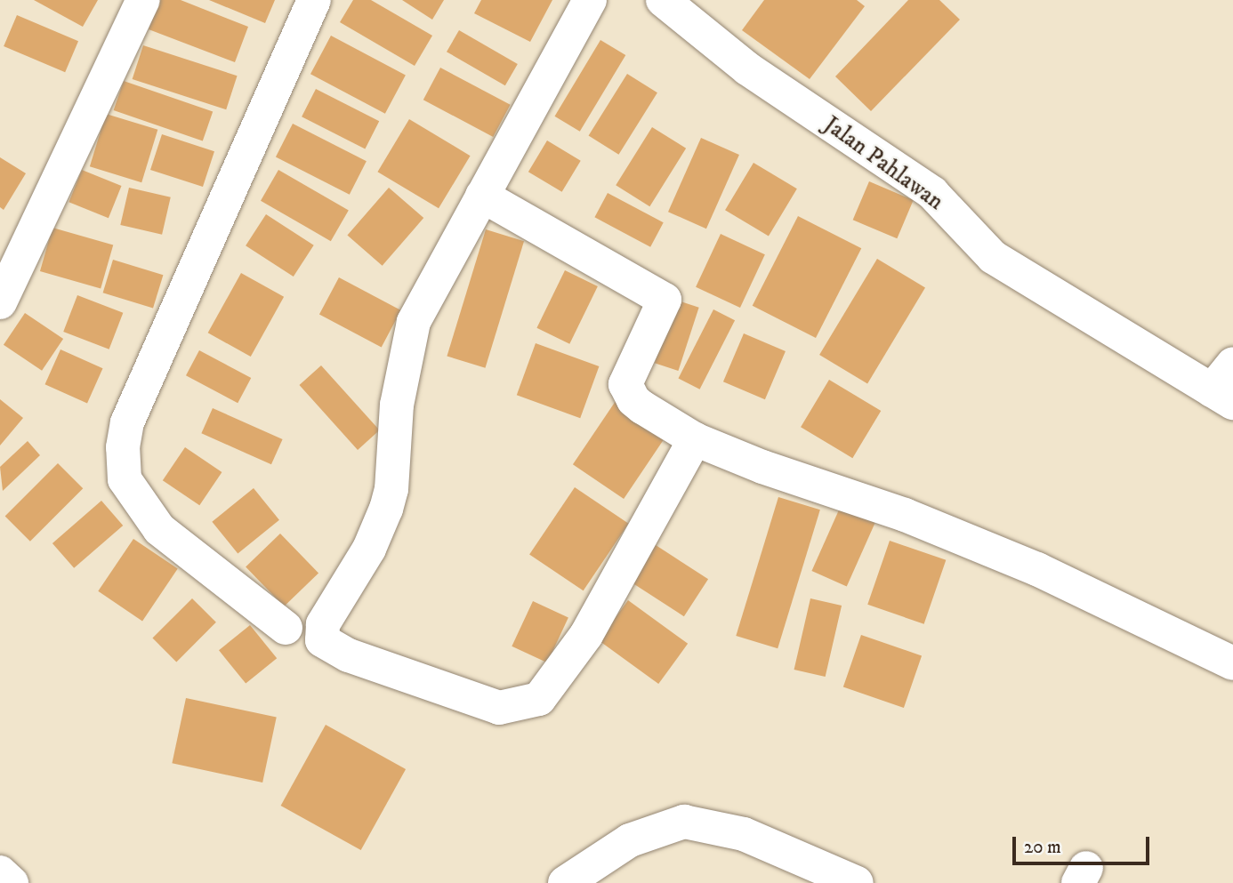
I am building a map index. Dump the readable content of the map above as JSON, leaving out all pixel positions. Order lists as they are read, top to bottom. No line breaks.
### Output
{"streets":{"street":["Jalan Pahlawan"]},"scale_bar":"20 m"}
